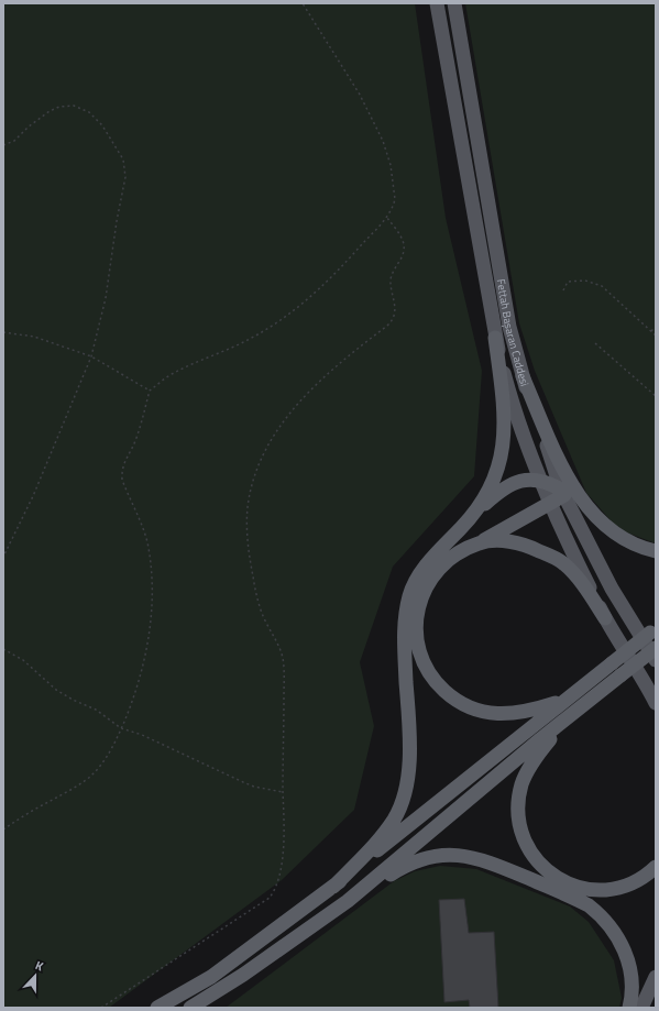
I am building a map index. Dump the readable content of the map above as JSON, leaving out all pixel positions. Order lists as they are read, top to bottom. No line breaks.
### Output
{"streets":{"main road":["Fettah Başaran Caddesi"]},"north":"top"}
